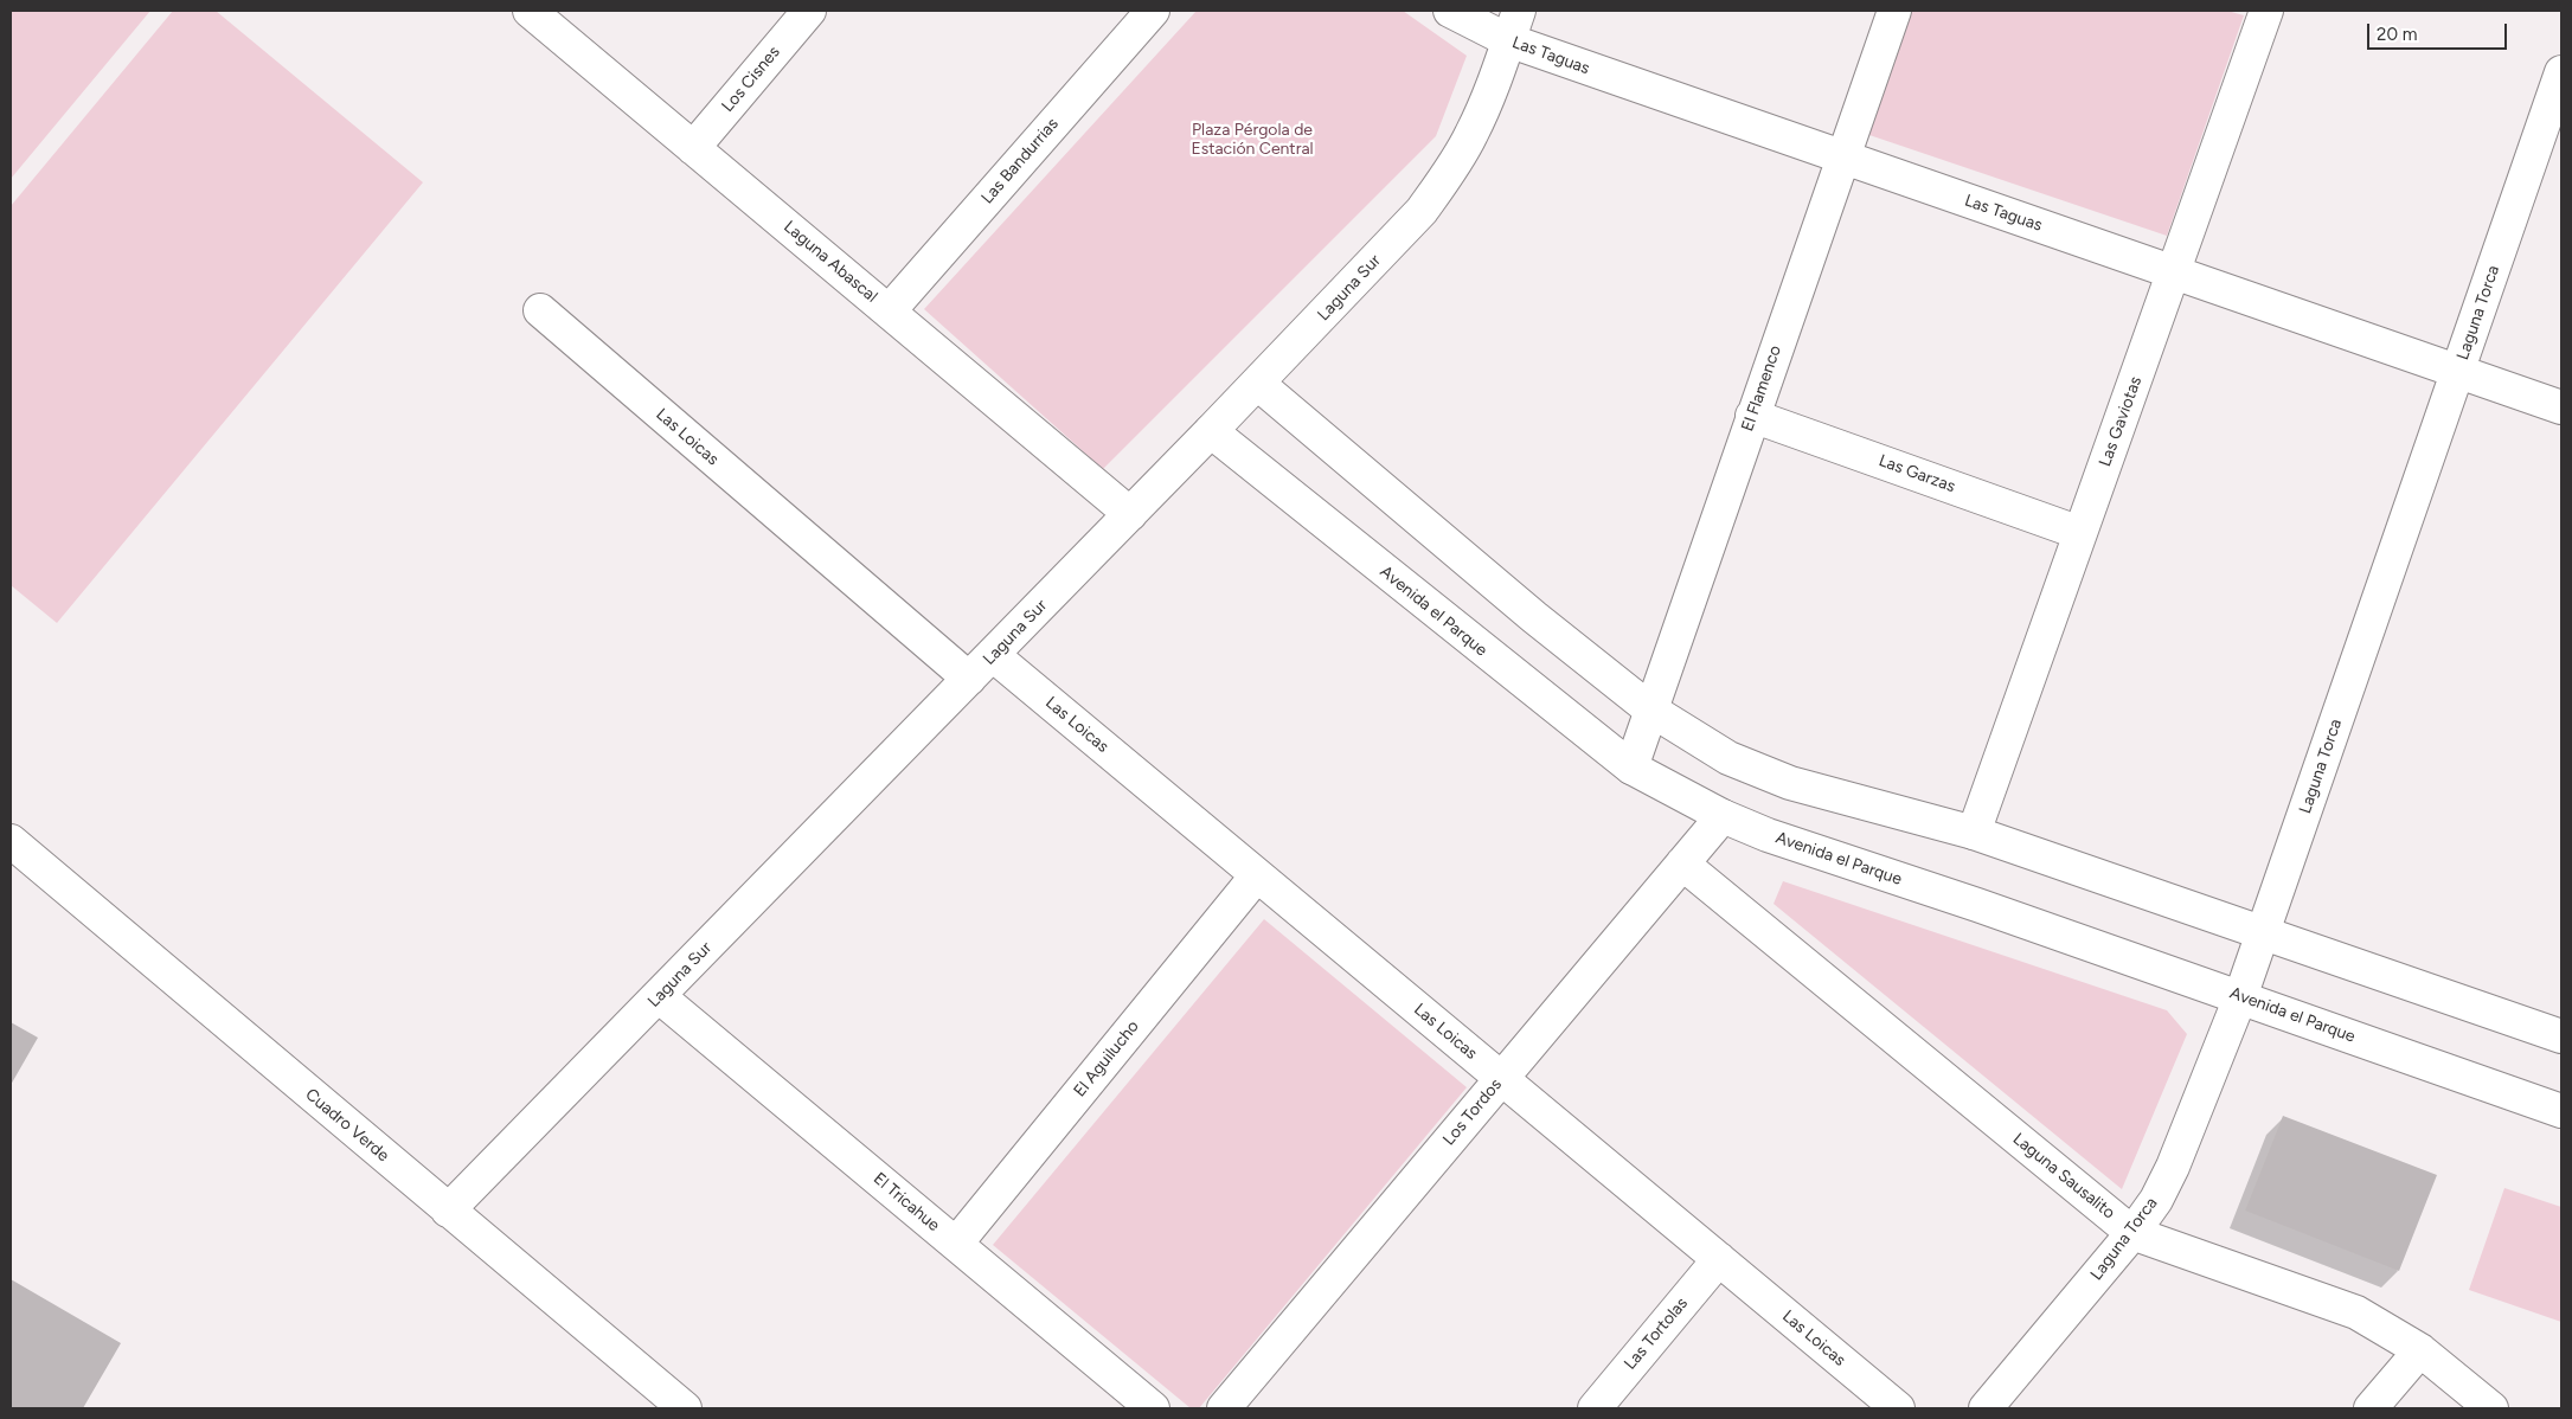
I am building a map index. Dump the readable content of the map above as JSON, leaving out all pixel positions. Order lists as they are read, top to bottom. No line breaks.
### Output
{"streets":{"street":["Las Taguas","Los Cisnes","Las Bandurrias","Laguna Abascal","Laguna Sur","Laguna Torca","El Flamenco","Las Gaviotas","Las Loicas","Las Garzas","Avenida el Parque","El Aguilucho","Los Tordos","Cuadro Verde","Laguna Sausalito","El Tricahue","Las Tortolas"]},"crossings":[["Las Taguas","Laguna Sur"],["Las Taguas","Laguna Torca"],["Las Taguas","El Flamenco"],["Las Taguas","Las Gaviotas"],["Los Cisnes","Laguna Abascal"],["Las Bandurrias","Laguna Abascal"],["Laguna Abascal","Laguna Sur"],["Laguna Sur","Las Loicas"],["Laguna Sur","Avenida el Parque"],["Laguna Sur","Cuadro Verde"],["Laguna Sur","El Tricahue"],["Laguna Torca","Avenida el Parque"],["Laguna Torca","Laguna Sausalito"],["El Flamenco","Las Garzas"],["El Flamenco","Avenida el Parque"],["Las Gaviotas","Las Garzas"],["Las Loicas","El Aguilucho"],["Las Loicas","Los Tordos"],["Las Loicas","Las Tortolas"],["Avenida el Parque","Los Tordos"],["El Aguilucho","El Tricahue"],["Los Tordos","Laguna Sausalito"]],"parks":["Plaza Pérgola de Estación Central"],"scale_bar":"20 m"}
